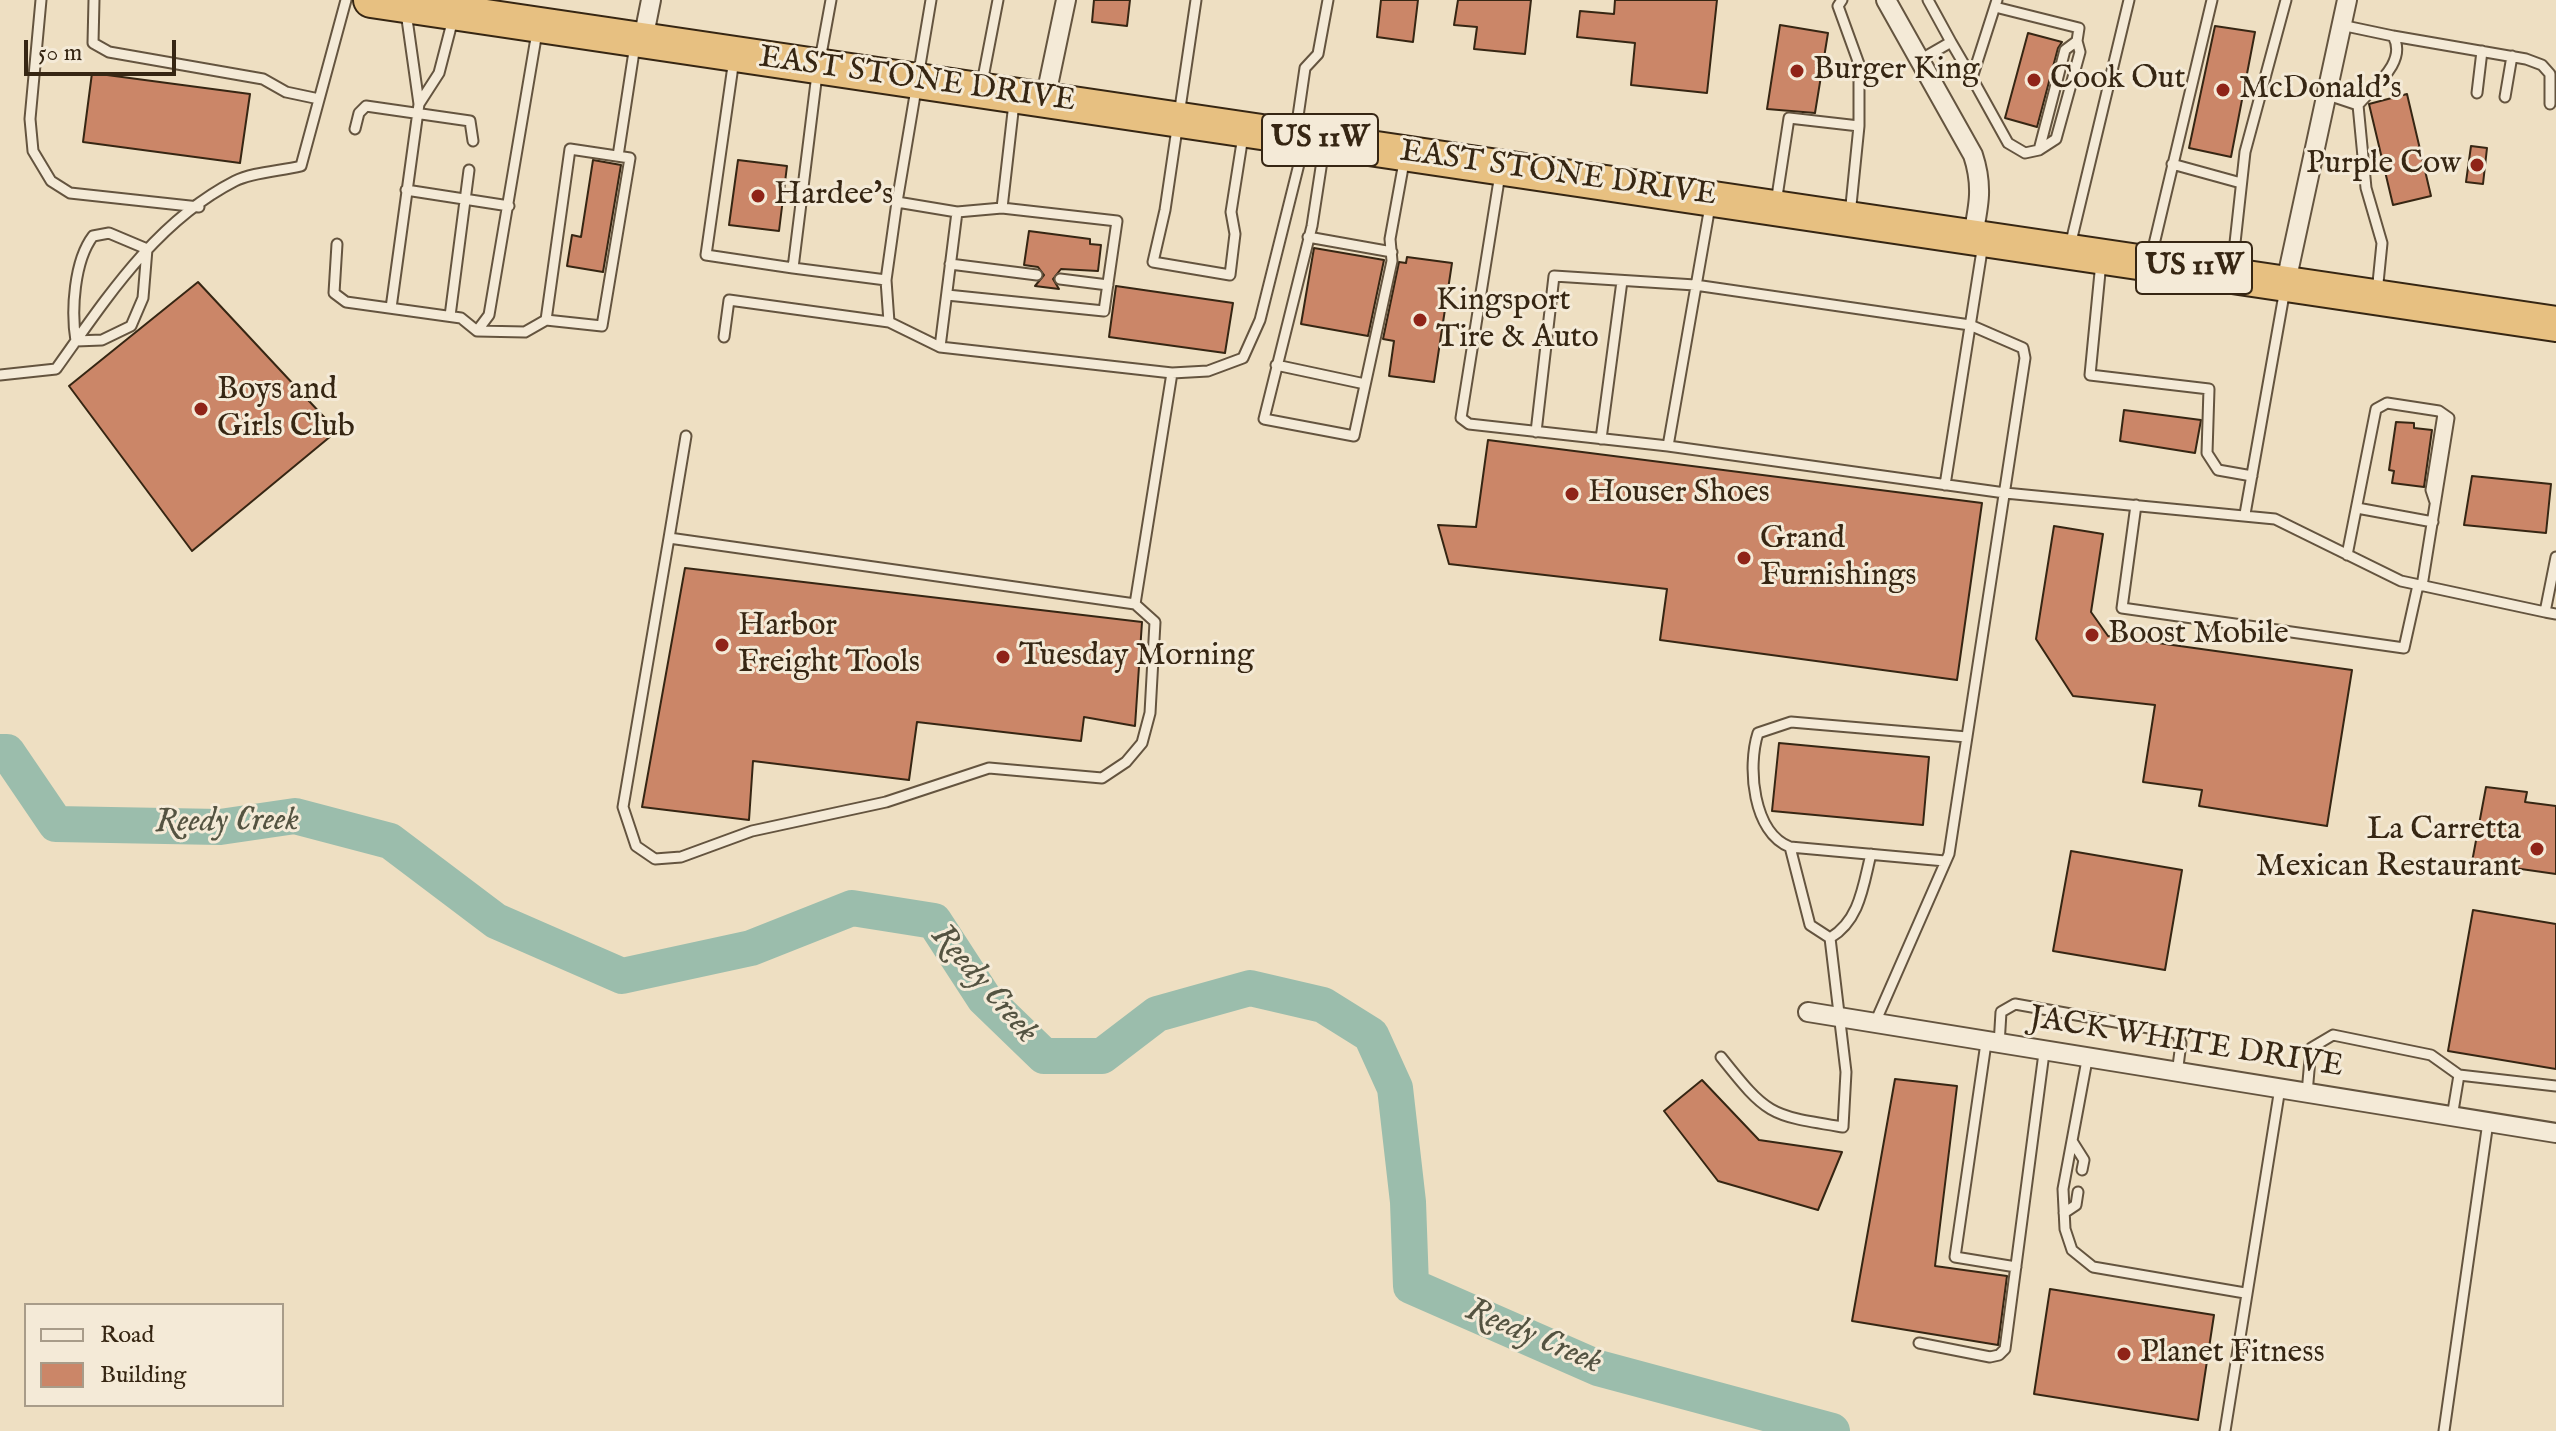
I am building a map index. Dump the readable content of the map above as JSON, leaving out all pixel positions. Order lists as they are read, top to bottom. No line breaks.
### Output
{"streets":{"highway":["EAST STONE DRIVE","US 11W"],"street":["JACK WHITE DRIVE"]},"water":["Reedy Creek"],"places":["Burger King","Cook Out","McDonald's","Purple Cow","Hardee's","Kingsport Tire & Auto","Boys and Girls Club","Houser Shoes","Grand Furnishings","Boost Mobile","Harbor Freight Tools","Tuesday Morning","La Carretta Mexican Restaurant","Planet Fitness"],"legend":["Road","Building"],"scale_bar":"50 m"}
